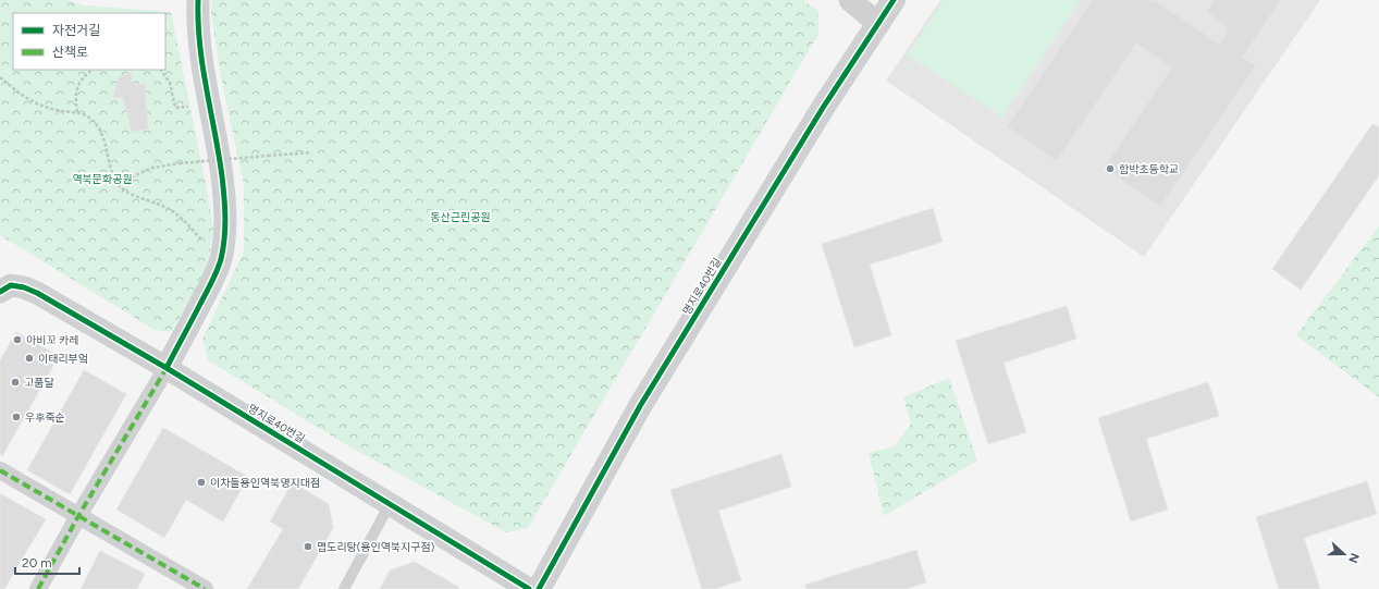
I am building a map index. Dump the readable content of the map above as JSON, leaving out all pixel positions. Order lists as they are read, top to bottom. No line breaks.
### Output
{"streets":{"street":["명지로40번길"]},"parks":["역북문화공원","동산근린공원"],"places":["함박초등학교","아비꼬 카레","이태리부엌","고품달","우후죽순","이차돌용인역북명지대점","맵도리탕(용인역북지구점)"],"legend":["자전거길","산책로"],"scale_bar":"20 m","north":"right"}
